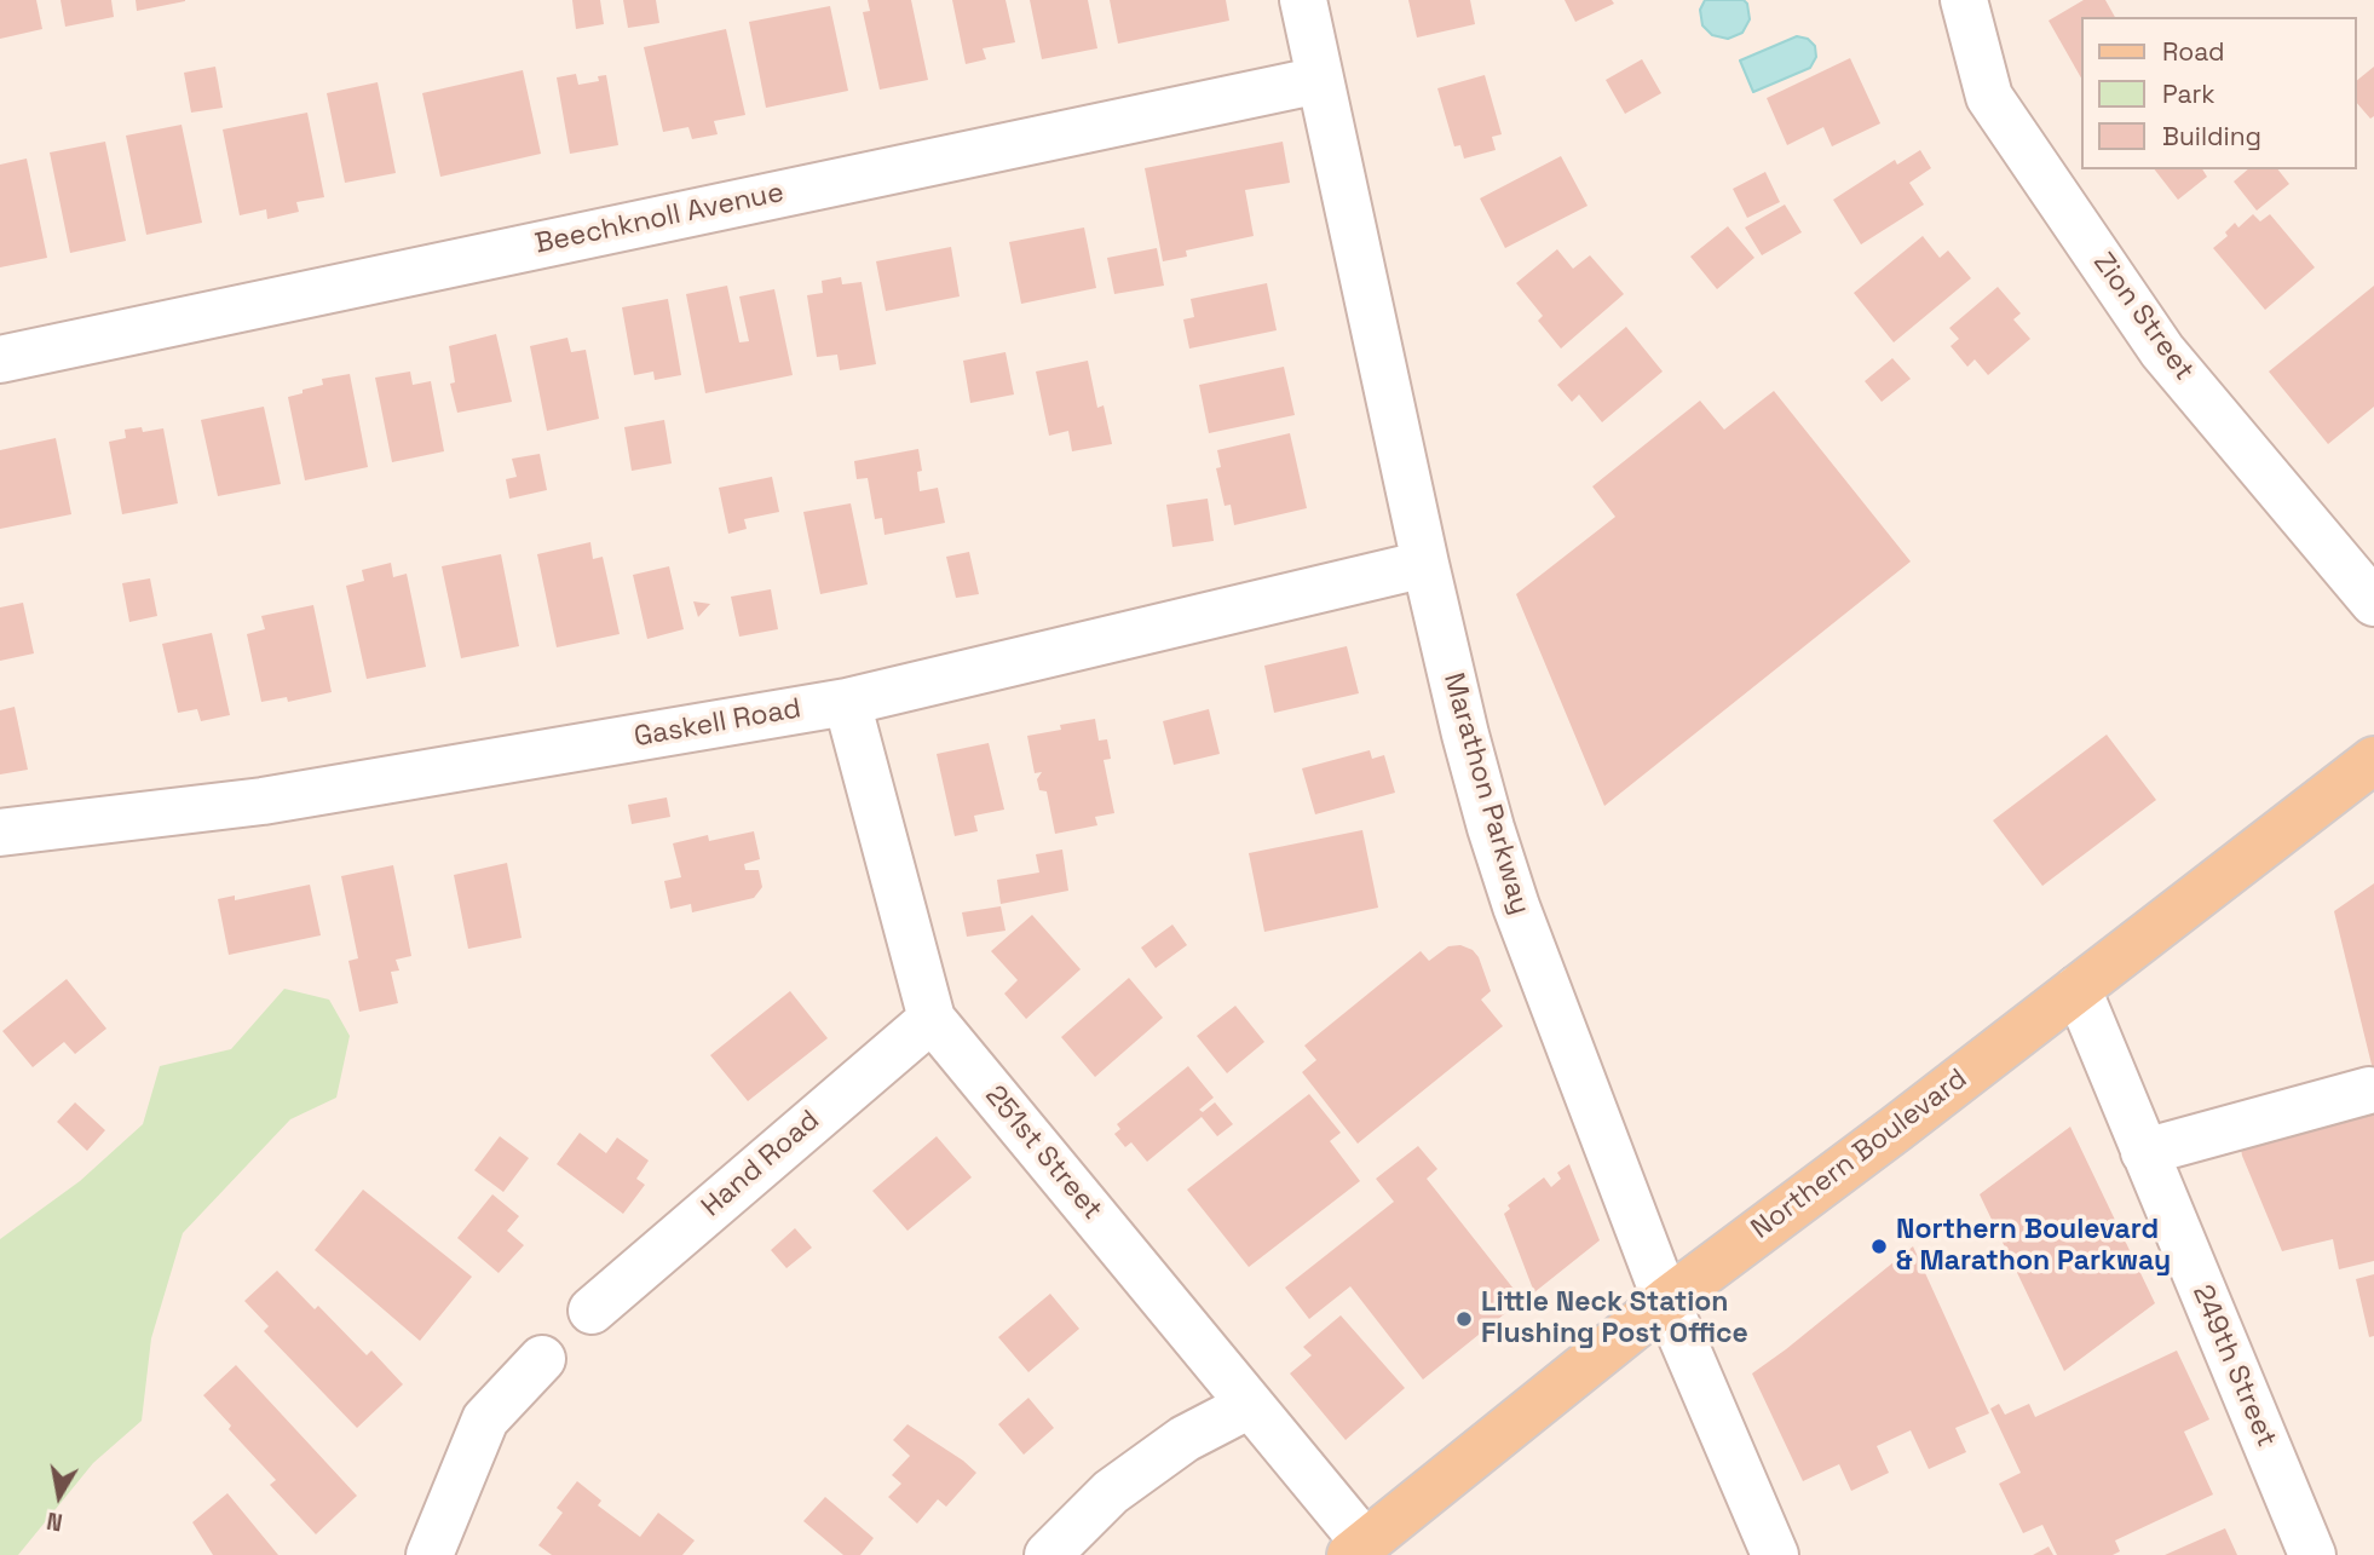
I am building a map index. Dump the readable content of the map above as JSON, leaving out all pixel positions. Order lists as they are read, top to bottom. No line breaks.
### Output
{"streets":{"main road":["Northern Boulevard"],"street":["Beechknoll Avenue","Zion Street","Gaskell Road","Marathon Parkway","251st Street","Hand Road","249th Street"]},"crossings":[["Beechknoll Avenue","Marathon Parkway"],["Gaskell Road","Marathon Parkway"],["Gaskell Road","251st Street"],["Marathon Parkway","Northern Boulevard"],["251st Street","Northern Boulevard"],["251st Street","Hand Road"],["Northern Boulevard","249th Street"]],"places":["Northern Boulevard & Marathon Parkway","Little Neck Station Flushing Post Office"],"legend":["Road","Park","Building"],"north":"bottom"}
